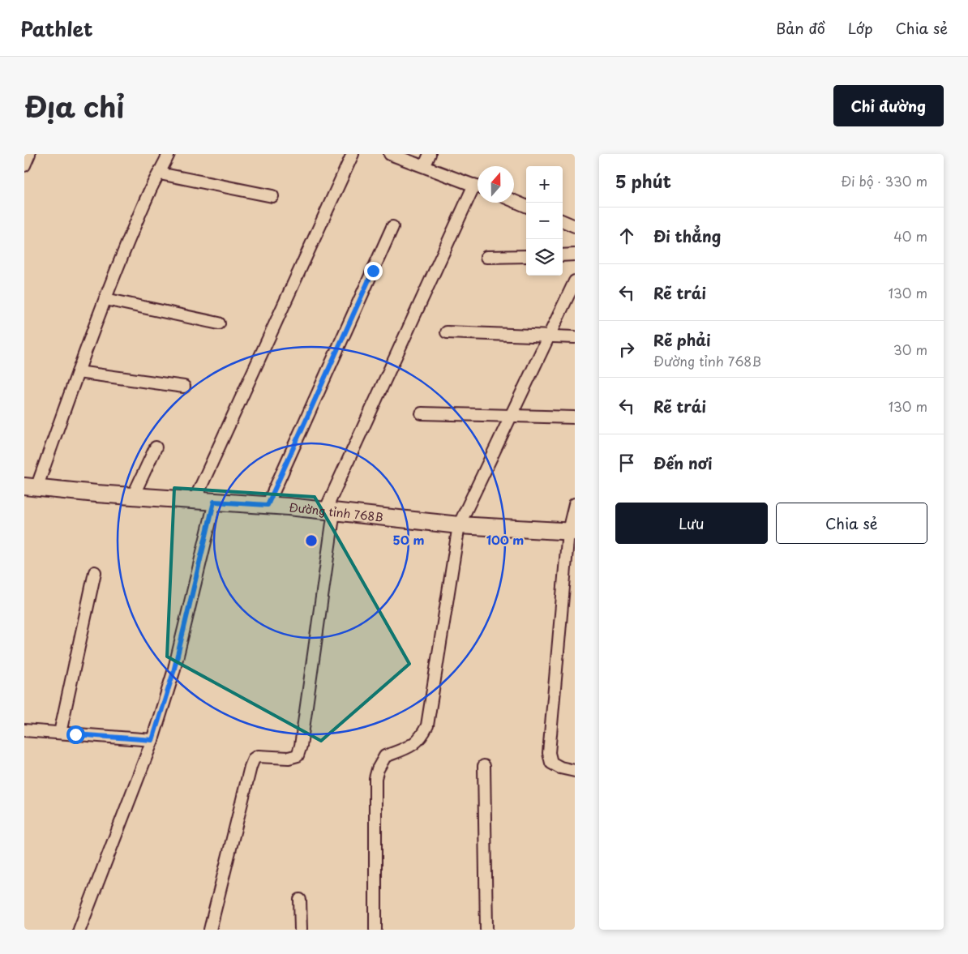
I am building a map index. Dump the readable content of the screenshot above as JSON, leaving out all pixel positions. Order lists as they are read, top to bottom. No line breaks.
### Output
{"streets":{"street":["Đường tỉnh 768B"]},"north":"top","page":{"header":"Pathlet","nav":["Bản đồ","Lớp","Chia sẻ"],"title":"Địa chỉ","buttons":["Chỉ đường",["Lưu","Chia sẻ"]],"heading":["5 phút","Đi bộ · 330 m"],"map_buttons":["+","−"],"list":[["Đi thẳng","40 m"],["Rẽ trái","130 m"],["Rẽ phải","Đường tỉnh 768B","30 m"],["Rẽ trái","130 m"],"Đến nơi"]},"rings":["50 m","100 m"]}
